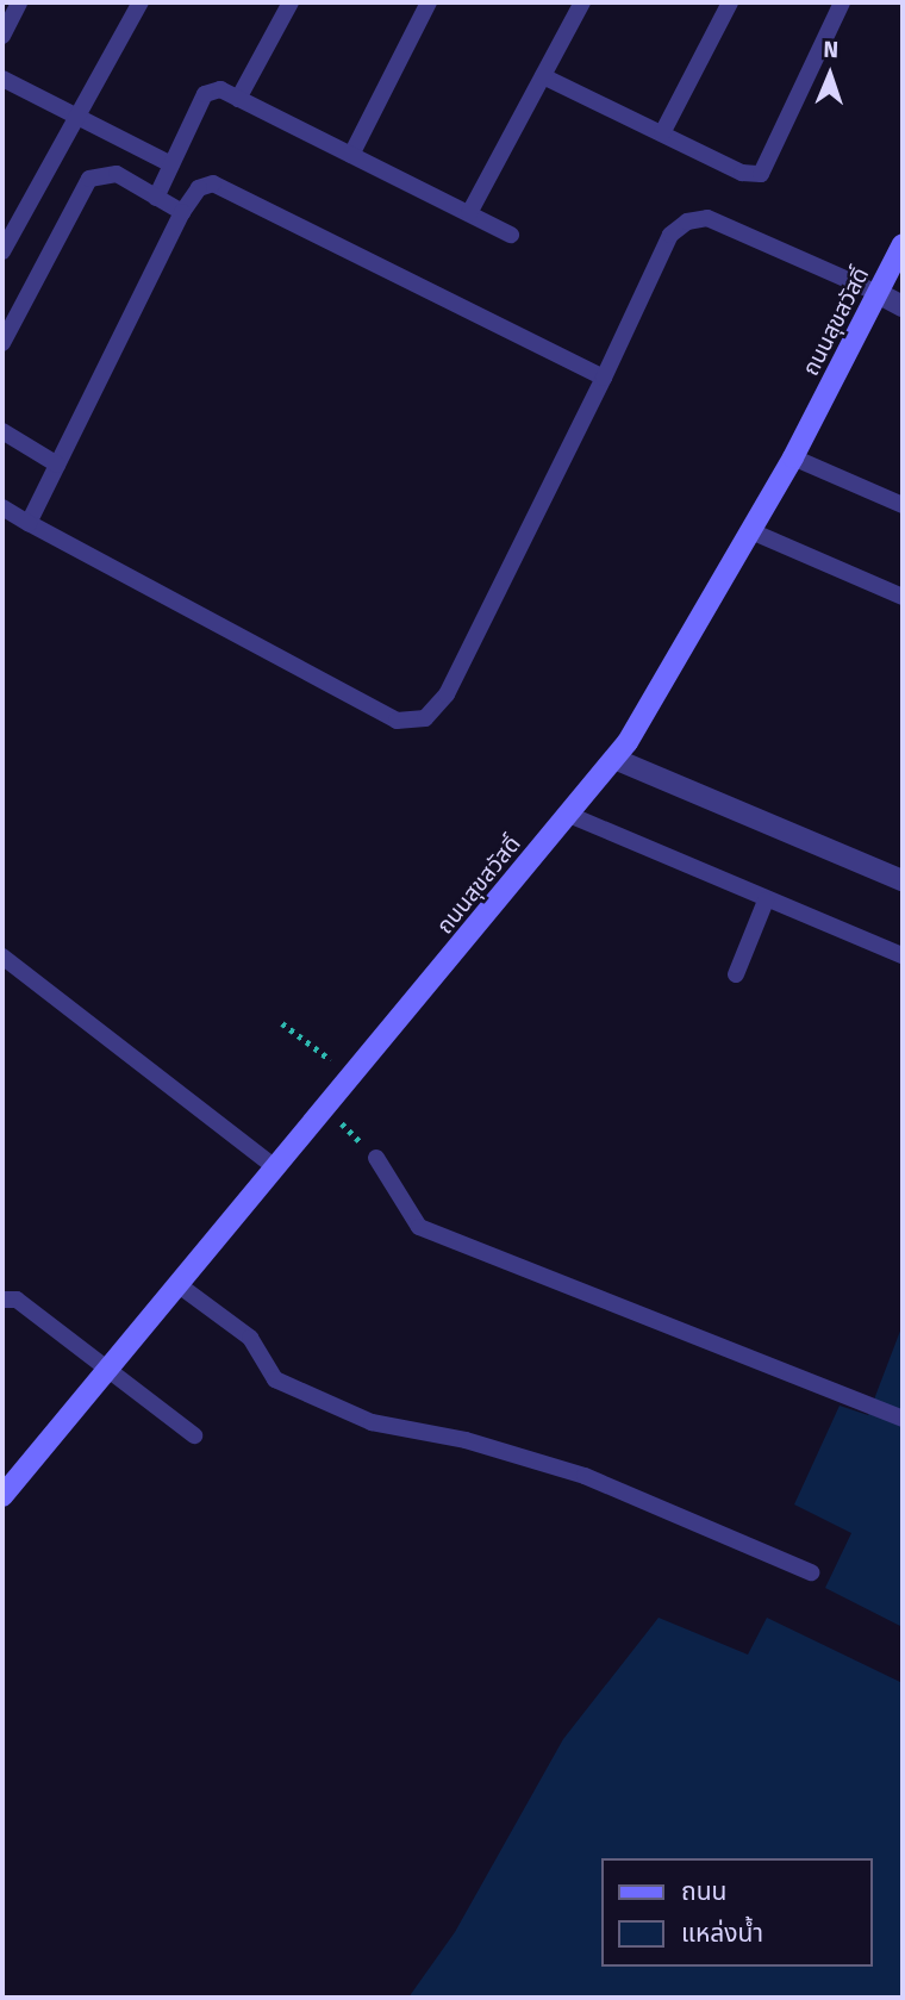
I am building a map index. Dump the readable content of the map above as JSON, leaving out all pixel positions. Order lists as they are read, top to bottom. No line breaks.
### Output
{"streets":{"main road":["ถนนสุขสวัสดิ์"]},"legend":["ถนน","แหล่งน้ำ"],"north":"top"}
